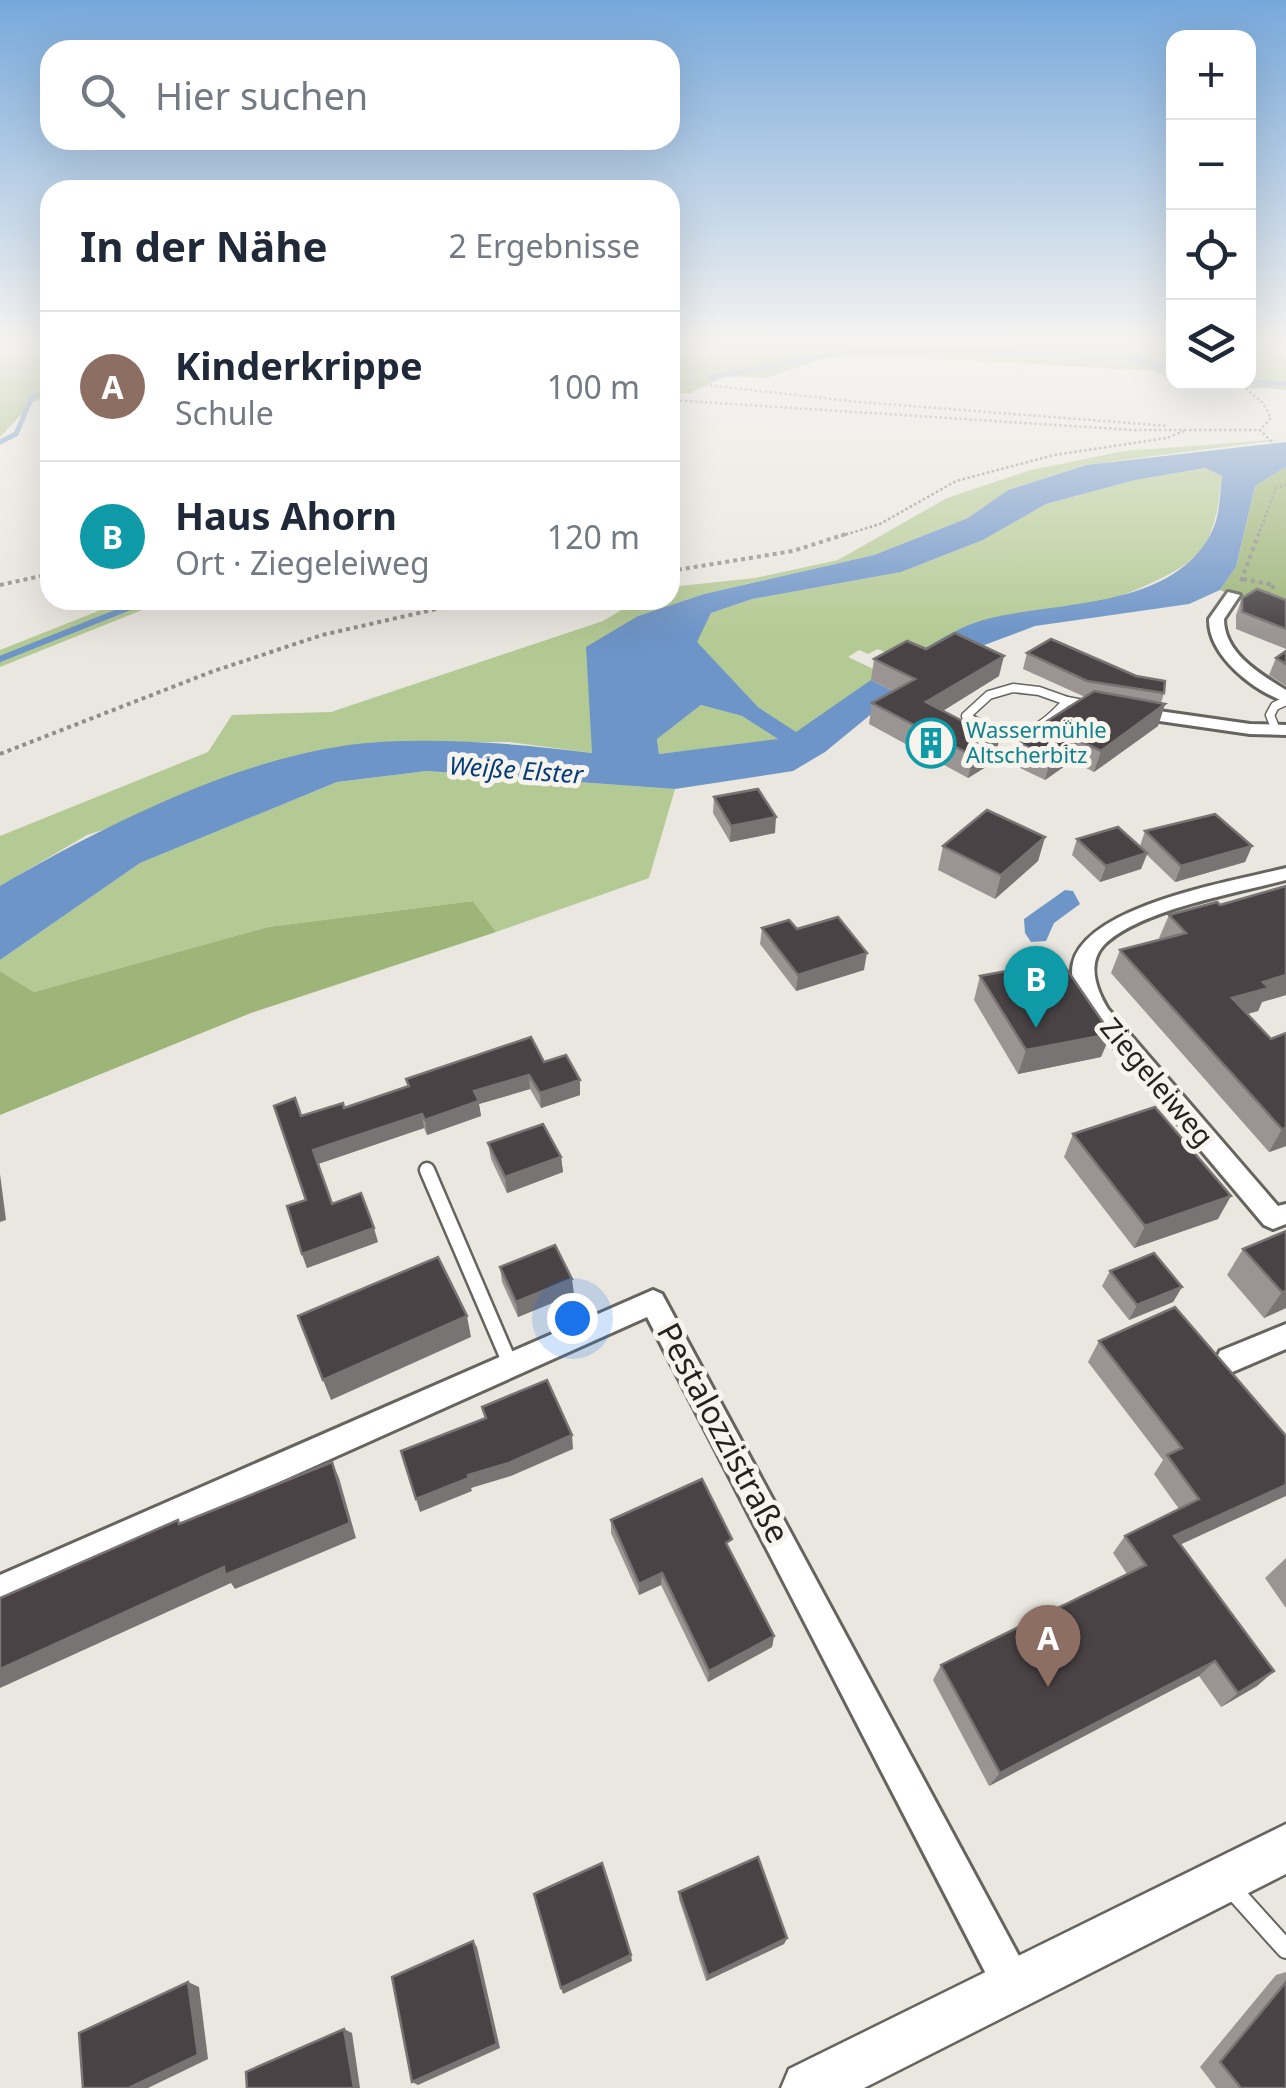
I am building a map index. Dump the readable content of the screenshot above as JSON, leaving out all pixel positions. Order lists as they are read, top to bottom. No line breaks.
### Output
{"streets":{"street":["Ziegeleiweg","Pestalozzistraße"]},"water":["Weiße Elster"],"places":{"building":["Wassermühle Altscherbitz"]},"page":{"map_buttons":["+","−"],"search":"Hier suchen","heading":["In der Nähe","2 Ergebnisse"],"list":[{"mark":"A","name":"Kinderkrippe","note":"Schule","value":"100 m"},{"mark":"B","name":"Haus Ahorn","note":"Ort · Ziegeleiweg","value":"120 m"}],"pins":["B","A"]}}
